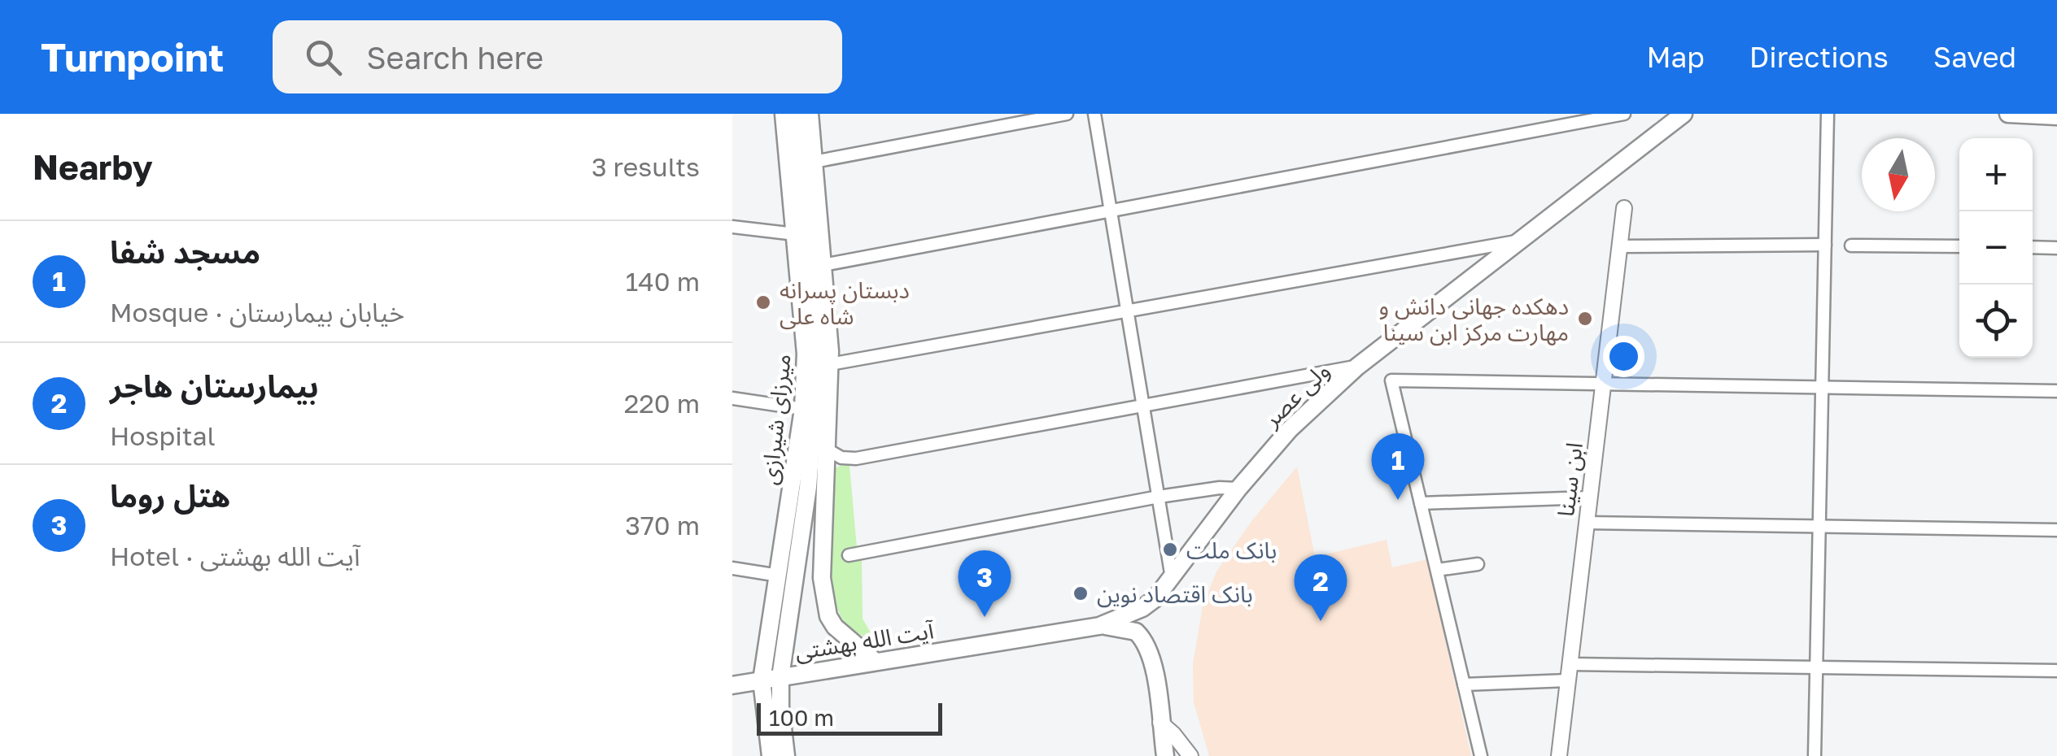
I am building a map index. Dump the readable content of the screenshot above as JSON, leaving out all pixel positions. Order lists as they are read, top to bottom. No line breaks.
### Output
{"streets":{"main road":["ولی عصر","میرزای شیرازی","آیت الله بهشتی"],"street":["ابن سینا"]},"crossings":[["ولی عصر","آیت الله بهشتی"],["میرزای شیرازی","آیت الله بهشتی"]],"places":["دبستان پسرانه شاه علی","دهکده جهانی دانش و مهارت مرکز ابن سینا","بانک ملت","بانک اقتصاد نوین"],"scale_bar":"100 m","north":"bottom","page":{"header":"Turnpoint","search":"Search here","nav":["Map","Directions","Saved"],"heading":["Nearby","3 results"],"map_buttons":["+","−"],"list":[{"mark":"1","name":"مسجد شفا","note":"Mosque · خیابان بیمارستان","value":"140 m"},{"mark":"2","name":"بیمارستان هاجر","note":"Hospital","value":"220 m"},{"mark":"3","name":"هتل روما","note":"Hotel · آیت الله بهشتی","value":"370 m"}],"pins":["1","3","2"],"scale":"100 m"}}
